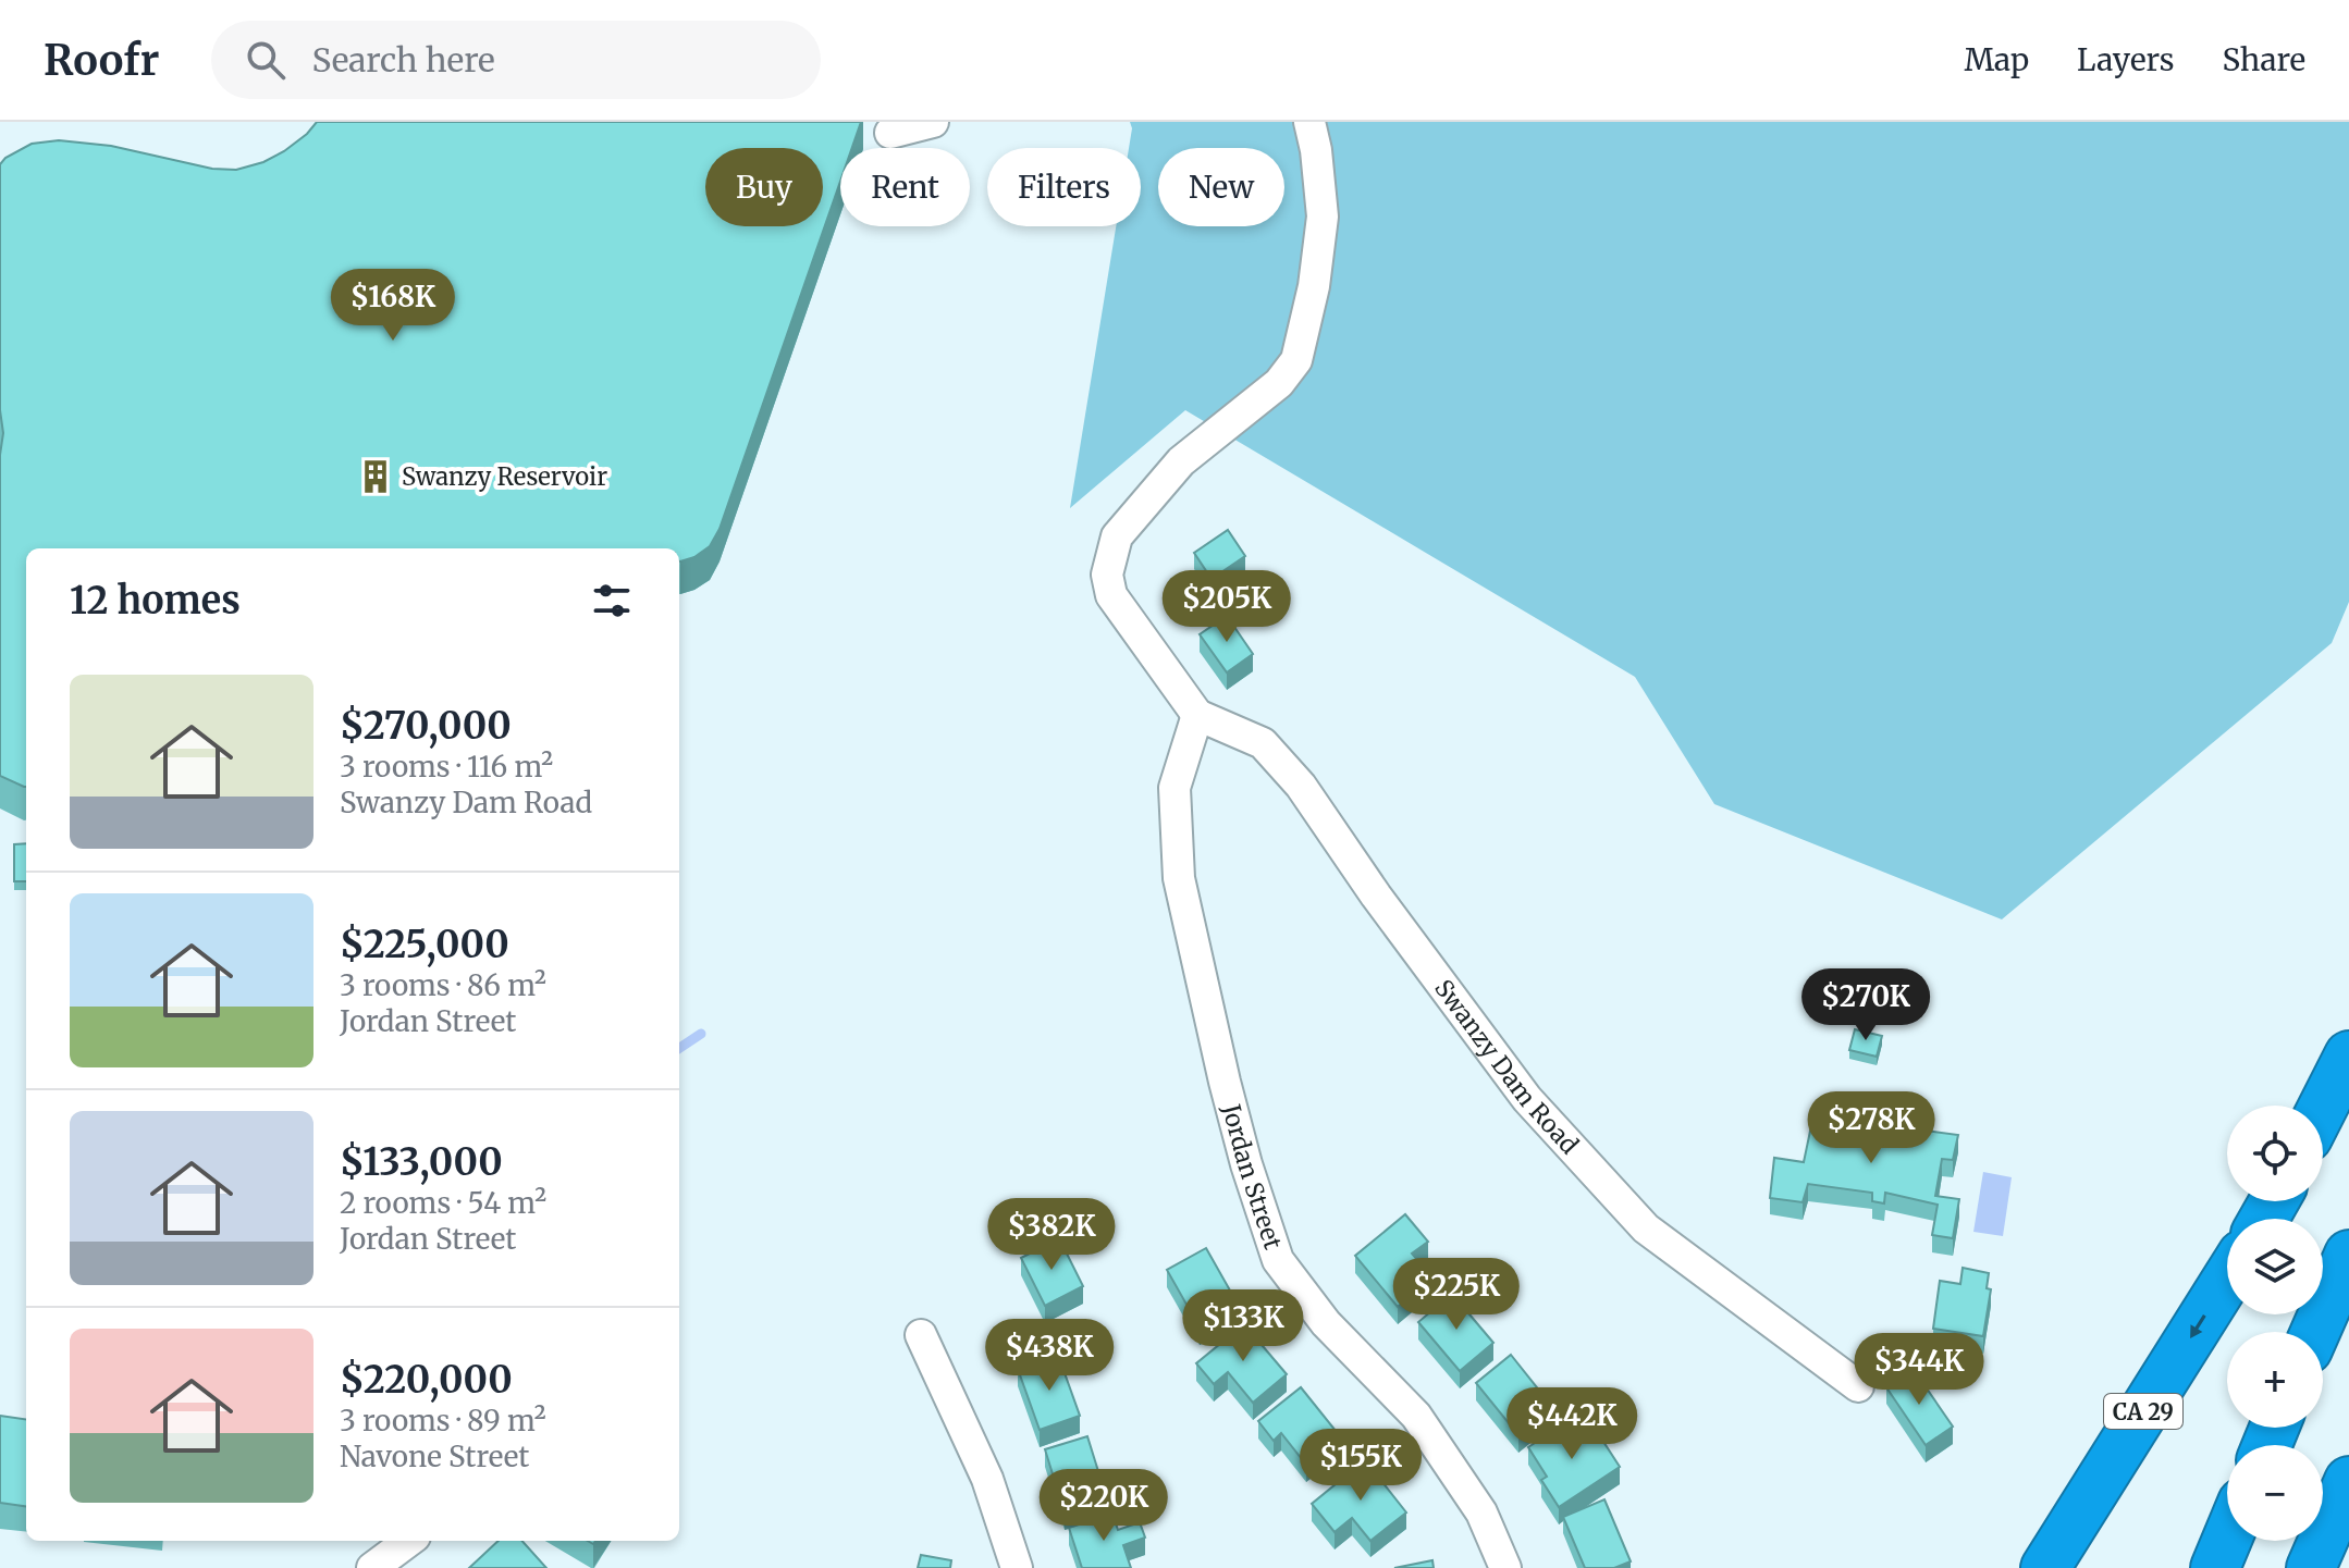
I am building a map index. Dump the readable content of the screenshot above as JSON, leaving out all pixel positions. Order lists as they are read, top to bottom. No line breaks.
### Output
{"streets":{"highway":["CA 29"],"street":["Swanzy Dam Road","Jordan Street"]},"crossings":[["Swanzy Dam Road","Jordan Street"]],"places":{"building":["Swanzy Reservoir"]},"page":{"header":"Roofr","search":"Search here","nav":["Map","Layers","Share"],"chip":["Buy","Rent","Filters","New"],"price":["$168K","$205K","$270K","$278K","$382K","$225K","$133K","$438K","$344K","$442K","$155K","$220K"],"heading":"12 homes","list":[{"name":"$270,000","note":"3 rooms · 116 m² · Swanzy Dam Road"},{"name":"$225,000","note":"3 rooms · 86 m² · Jordan Street"},{"name":"$133,000","note":"2 rooms · 54 m² · Jordan Street"},{"name":"$220,000","note":"3 rooms · 89 m² · Navone Street"}],"map_buttons":["+","−"]}}
